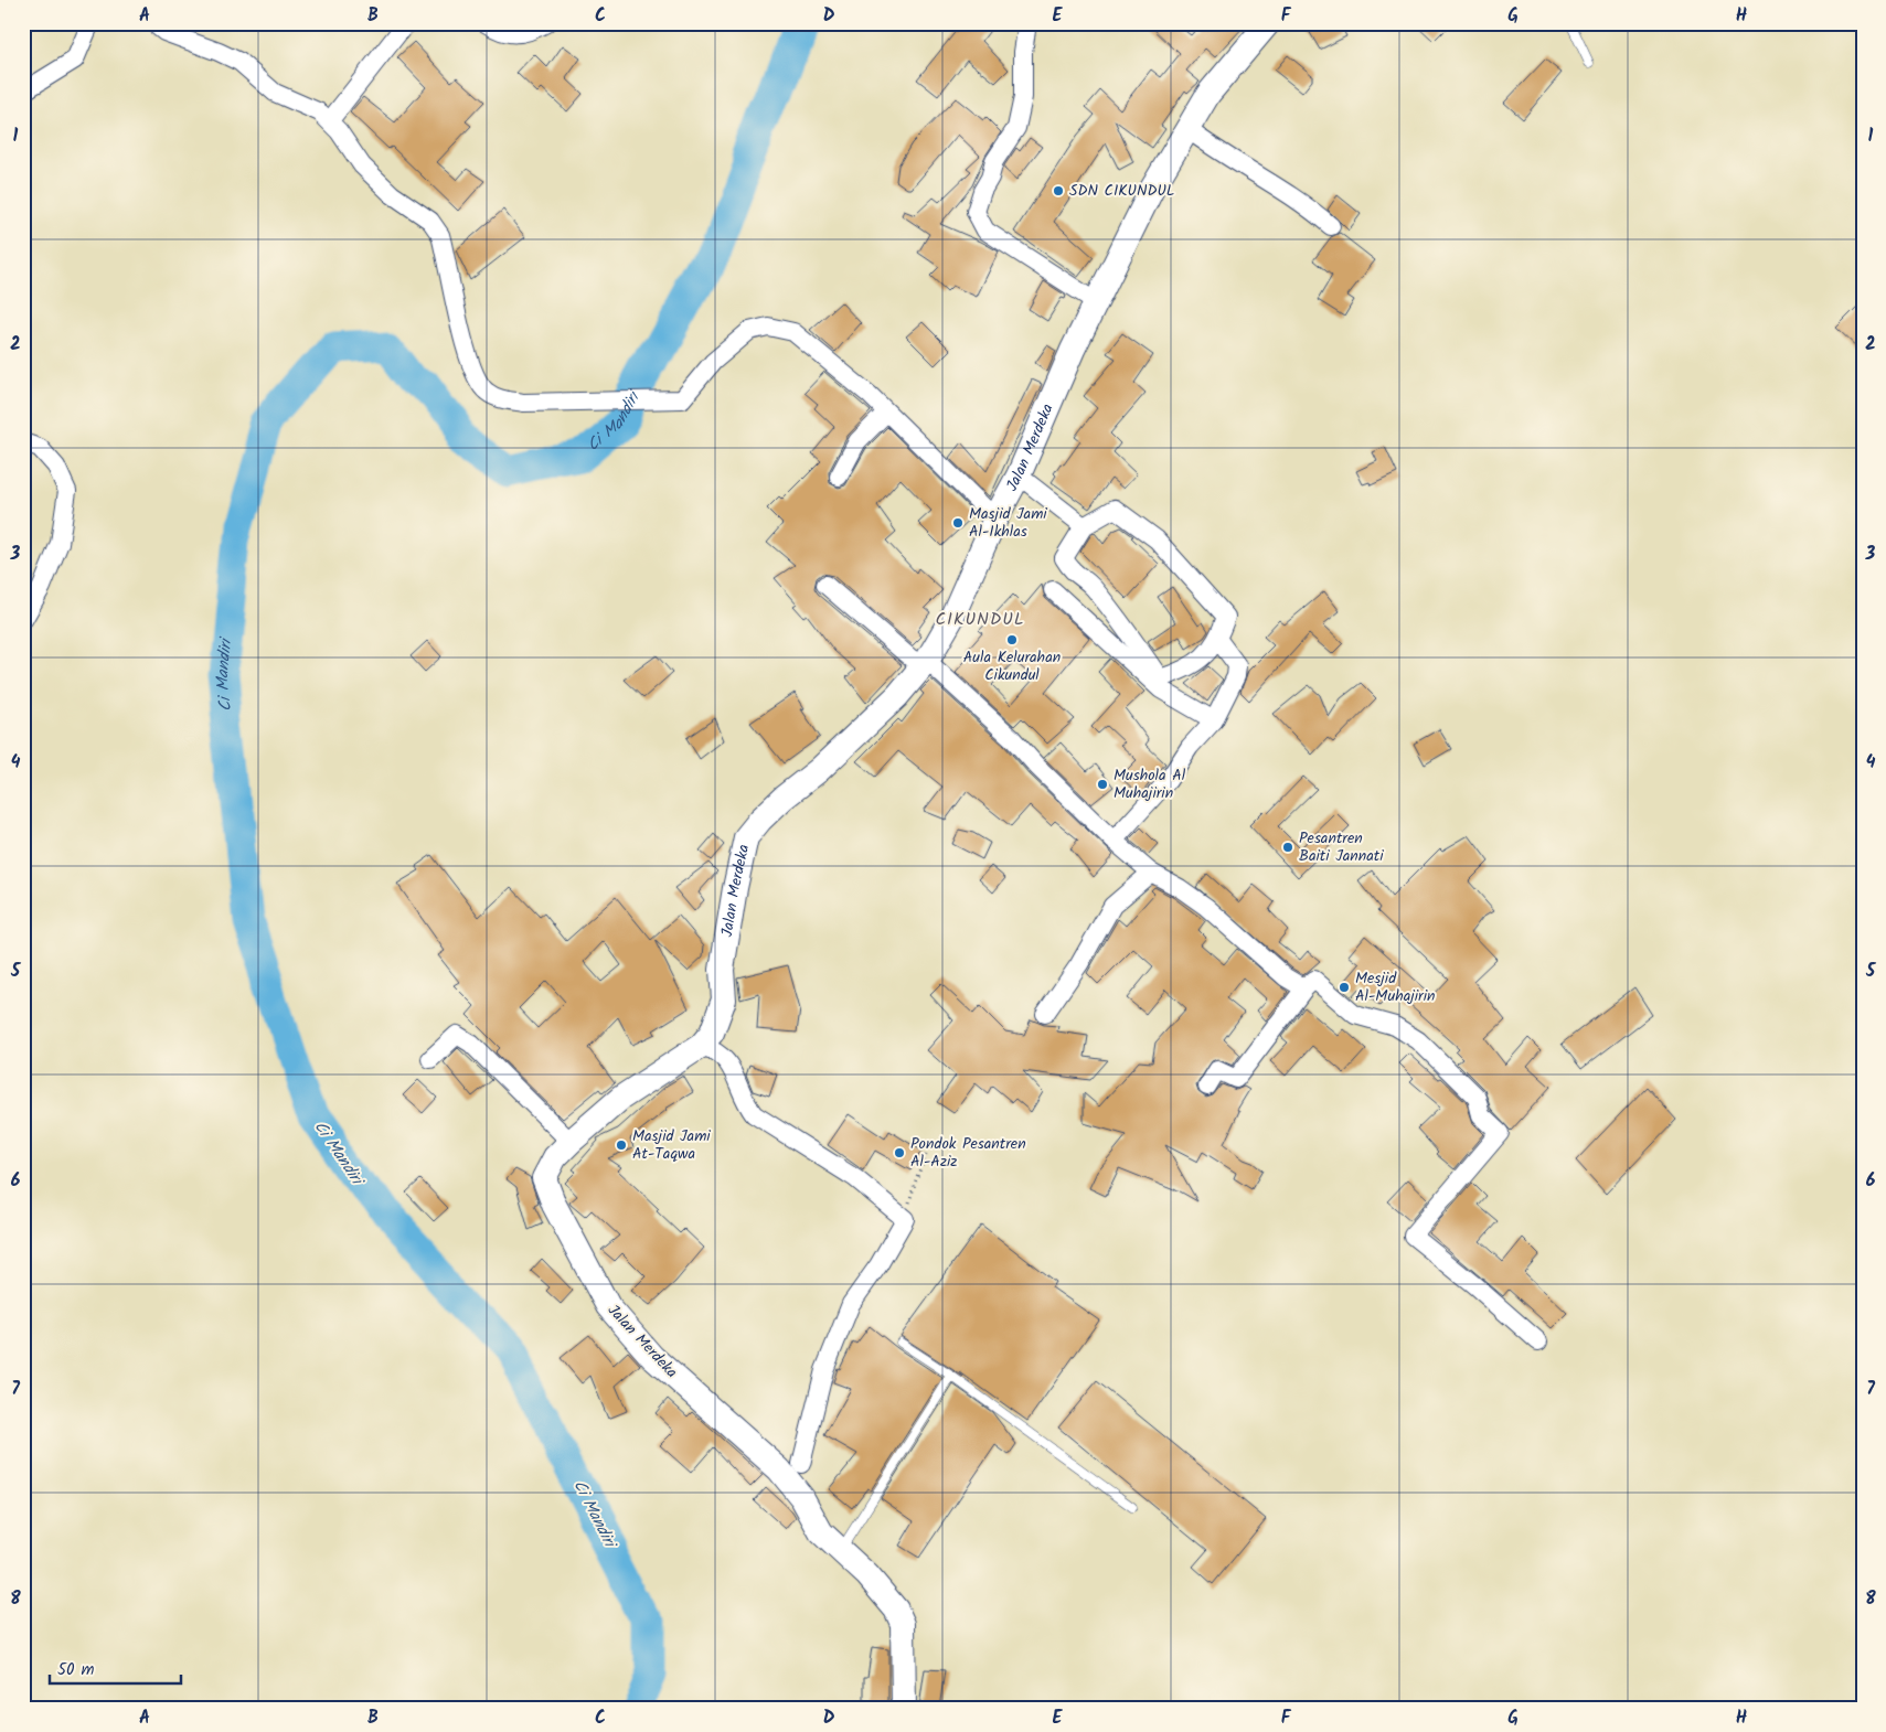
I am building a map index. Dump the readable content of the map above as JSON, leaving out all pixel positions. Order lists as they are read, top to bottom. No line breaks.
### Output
{"streets":{"street":["Jalan Merdeka"]},"districts":["CIKUNDUL"],"water":["Ci Mandiri"],"places":["SDN CIKUNDUL","Masjid Jami Al-Ikhlas","Aula Kelurahan Cikundul","Mushola Al Muhajirin","Pesantren Baiti Jannati","Mesjid Al-Muhajirin","Masjid Jami At-Taqwa","Pondok Pesantren Al-Aziz"],"scale_bar":"50 m","grid":{"columns":["A","B","C","D","E","F","G","H"],"rows":["1","2","3","4","5","6","7","8"]}}
